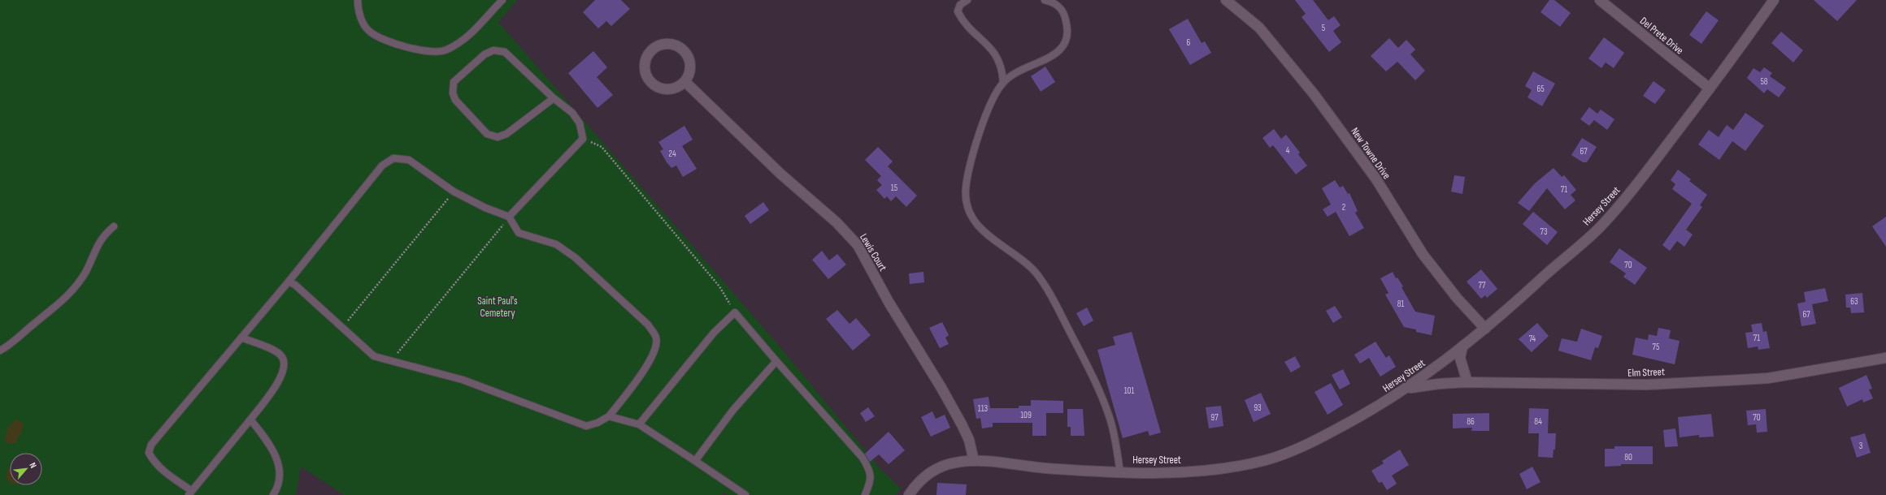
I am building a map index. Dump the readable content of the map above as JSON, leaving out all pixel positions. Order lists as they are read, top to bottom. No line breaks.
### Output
{"streets":{"street":["Del Prete Drive","New Towne Drive","Hersey Street","Lewis Court","Elm Street"]},"crossings":[["Del Prete Drive","Hersey Street"],["New Towne Drive","Hersey Street"],["Hersey Street","Lewis Court"],["Hersey Street","Elm Street"]],"parks":["Saint Paul's Cemetery"],"house_numbers":["5","6","58","65","4","67","24","15","71","2","73","70","77","63","81","67","71","74","75","101","93","113","109","97","70","86","84","3","80"],"north":"top right"}
